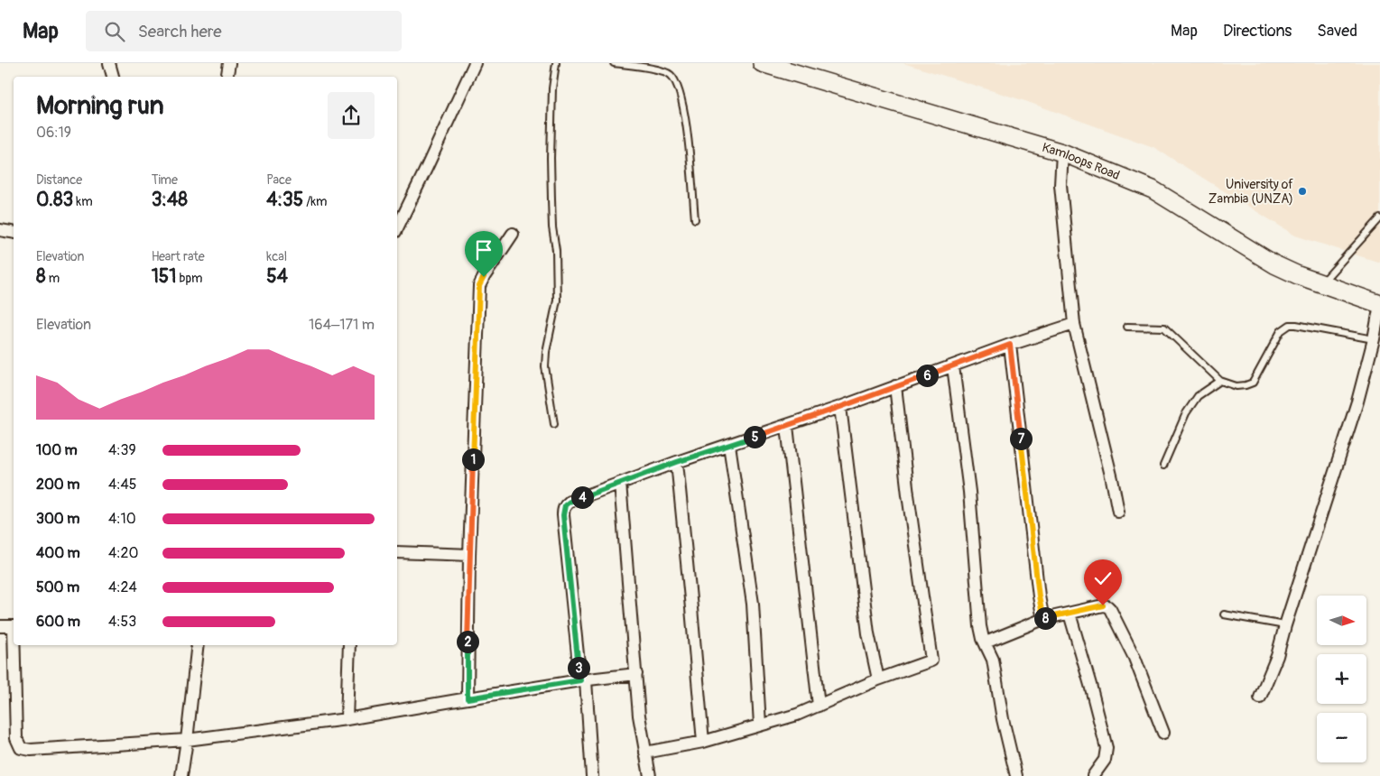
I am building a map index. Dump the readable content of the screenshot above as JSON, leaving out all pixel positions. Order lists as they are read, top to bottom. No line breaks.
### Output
{"streets":{"main road":["Kamloops Road"]},"places":["University of Zambia (UNZA)"],"north":"right","page":{"header":"Map","search":"Search here","nav":["Map","Directions","Saved"],"heading":["Morning run","06:19"],"stats":[["Distance","0.83 km"],["Time","3:48"],["Pace","4:35 /km"],["Elevation","8 m"],["Heart rate","151 bpm"],["kcal","54"]],"chart":["Elevation","164–171 m"],"pins":["6","5","7","1","4","8","2","3"],"list":[{"name":"100 m","note":"4:39"},{"name":"200 m","note":"4:45"},{"name":"300 m","note":"4:10"},{"name":"400 m","note":"4:20"},{"name":"500 m","note":"4:24"},{"name":"600 m","note":"4:53"}],"map_buttons":["+","−"]}}
